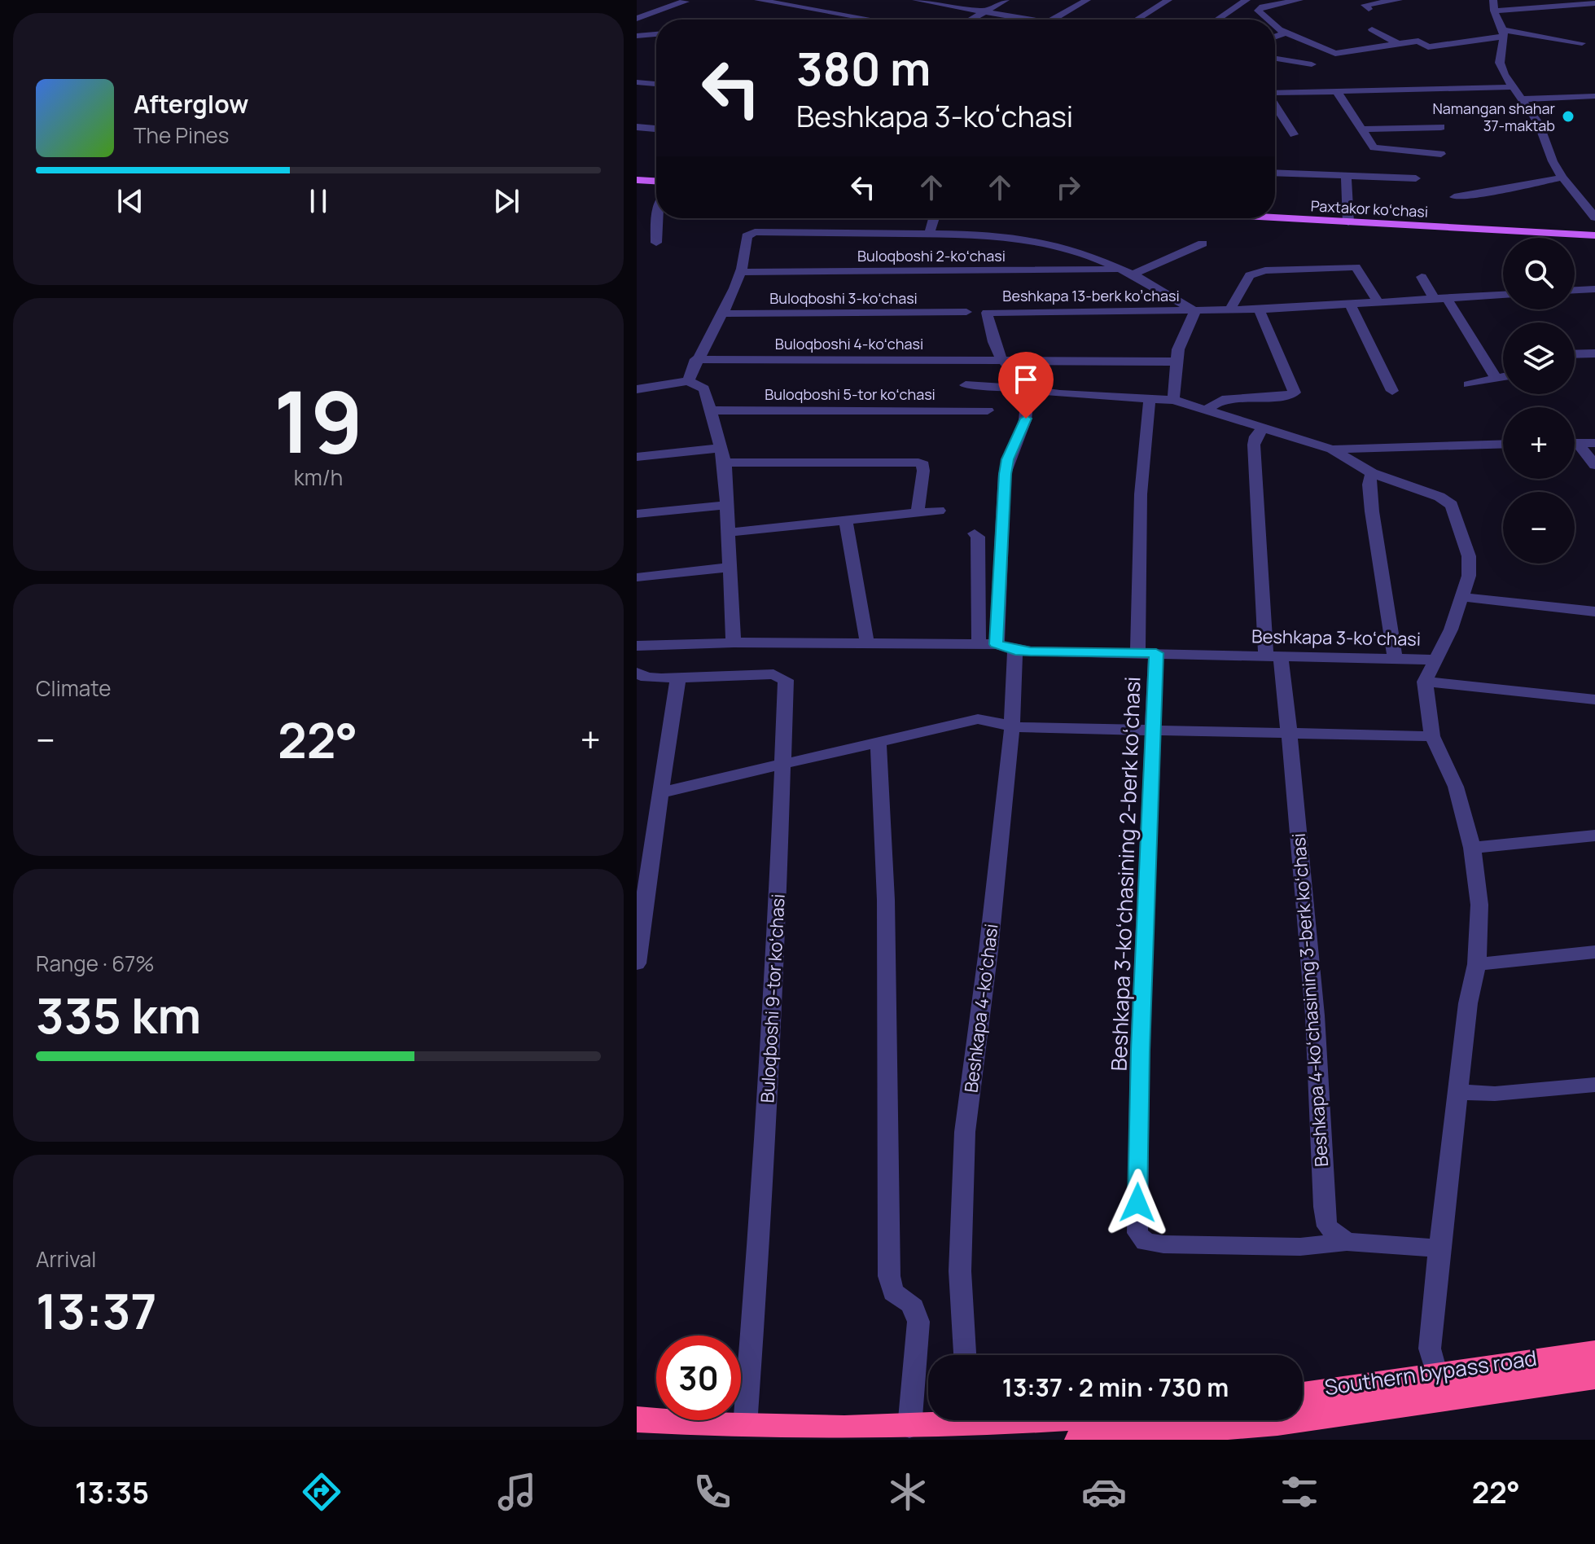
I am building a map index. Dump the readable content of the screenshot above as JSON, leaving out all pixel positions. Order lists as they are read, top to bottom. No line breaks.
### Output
{"streets":{"highway":["Southern bypass road"],"main road":["Paxtakor koʻchasi"],"street":["Buloqboshi 2-koʻchasi","Beshkapa 13-berk koʼchasi","Buloqboshi 3-koʻchasi","Buloqboshi 4-koʻchasi","Buloqboshi 5-tor koʻchasi","Beshkapa 3-koʻchasi","Beshkapa 3-koʻchasining 2-berk koʻchasi","Buloqboshi 9-tor koʻchasi","Beshkapa 4-koʻchasining 3-berk koʻchasi","Beshkapa 4-koʻchasi"]},"crossings":[["Buloqboshi 2-koʻchasi","Beshkapa 13-berk koʼchasi"],["Beshkapa 13-berk koʼchasi","Buloqboshi 4-koʻchasi"],["Beshkapa 13-berk koʼchasi","Beshkapa 3-koʻchasi"],["Beshkapa 3-koʻchasi","Beshkapa 3-koʻchasining 2-berk koʻchasi"],["Beshkapa 3-koʻchasi","Beshkapa 4-koʻchasining 3-berk koʻchasi"],["Beshkapa 3-koʻchasi","Beshkapa 4-koʻchasi"],["Beshkapa 3-koʻchasining 2-berk koʻchasi","Beshkapa 4-koʻchasining 3-berk koʻchasi"]],"places":["Namangan shahar 37-maktab"],"page":{"turn":["380 m","Beshkapa 3-koʻchasi"],"song":["Afterglow","The Pines"],"map_buttons":["+","−"],"tile":[["19","km/h"],"Climate",["Range · 67%","335 km"],["Arrival","13:37"]],"heat":["−","22°","+"],"limit":"30","trip":"13:37 · 2 min · 730 m","tabs":["13:35","22°"]}}
